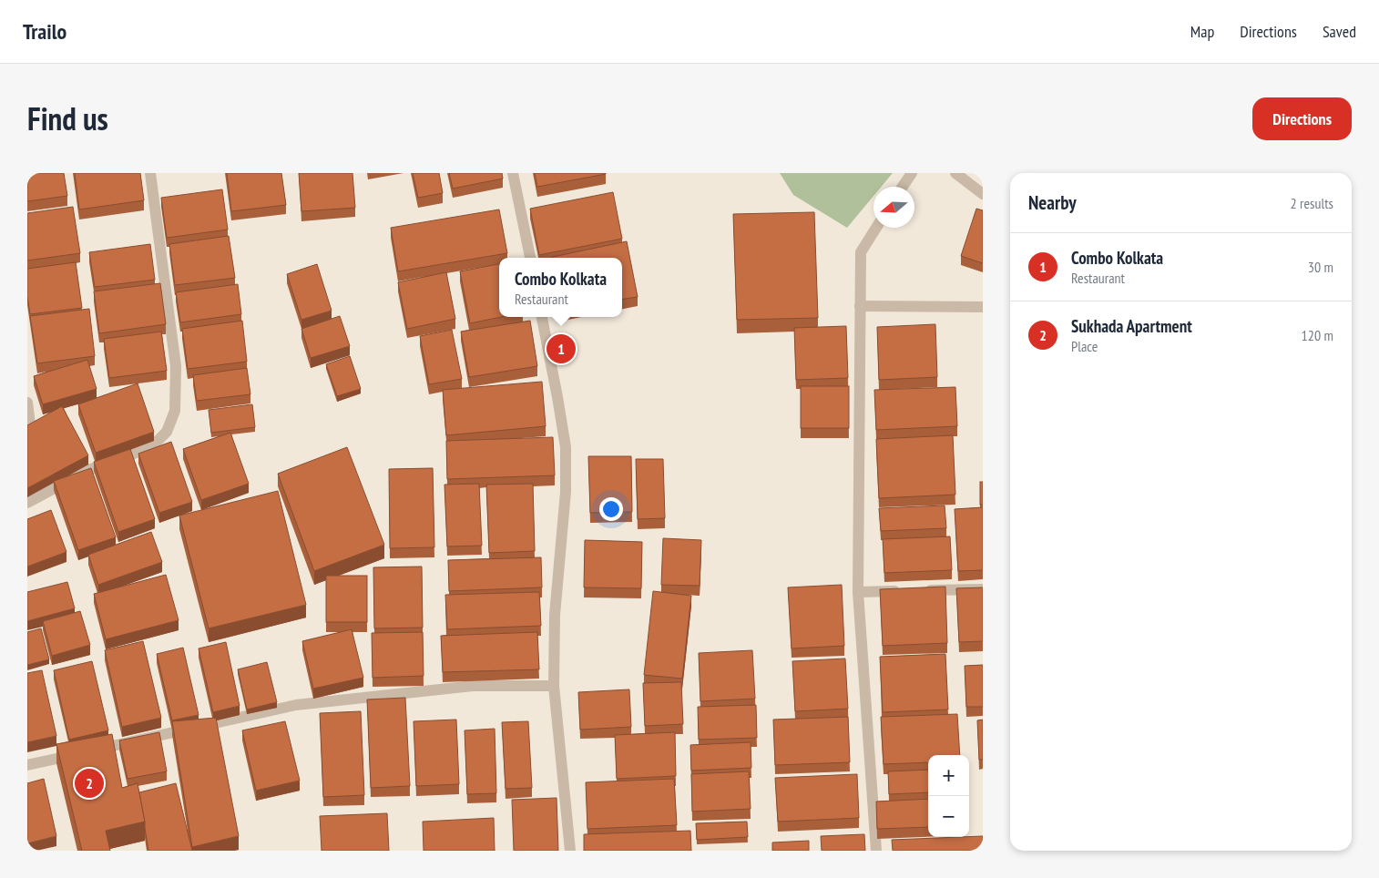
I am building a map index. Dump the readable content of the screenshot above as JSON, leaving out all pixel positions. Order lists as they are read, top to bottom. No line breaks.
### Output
{"north":"left","page":{"header":"Trailo","nav":["Map","Directions","Saved"],"title":"Find us","buttons":"Directions","heading":["Nearby","2 results"],"list":[{"mark":"1","name":"Combo Kolkata","note":"Restaurant","value":"30 m"},{"mark":"2","name":"Sukhada Apartment","note":"Place","value":"120 m"}],"popup":["Combo Kolkata","Restaurant"],"pins":["1","2"],"map_buttons":["+","−"]}}
